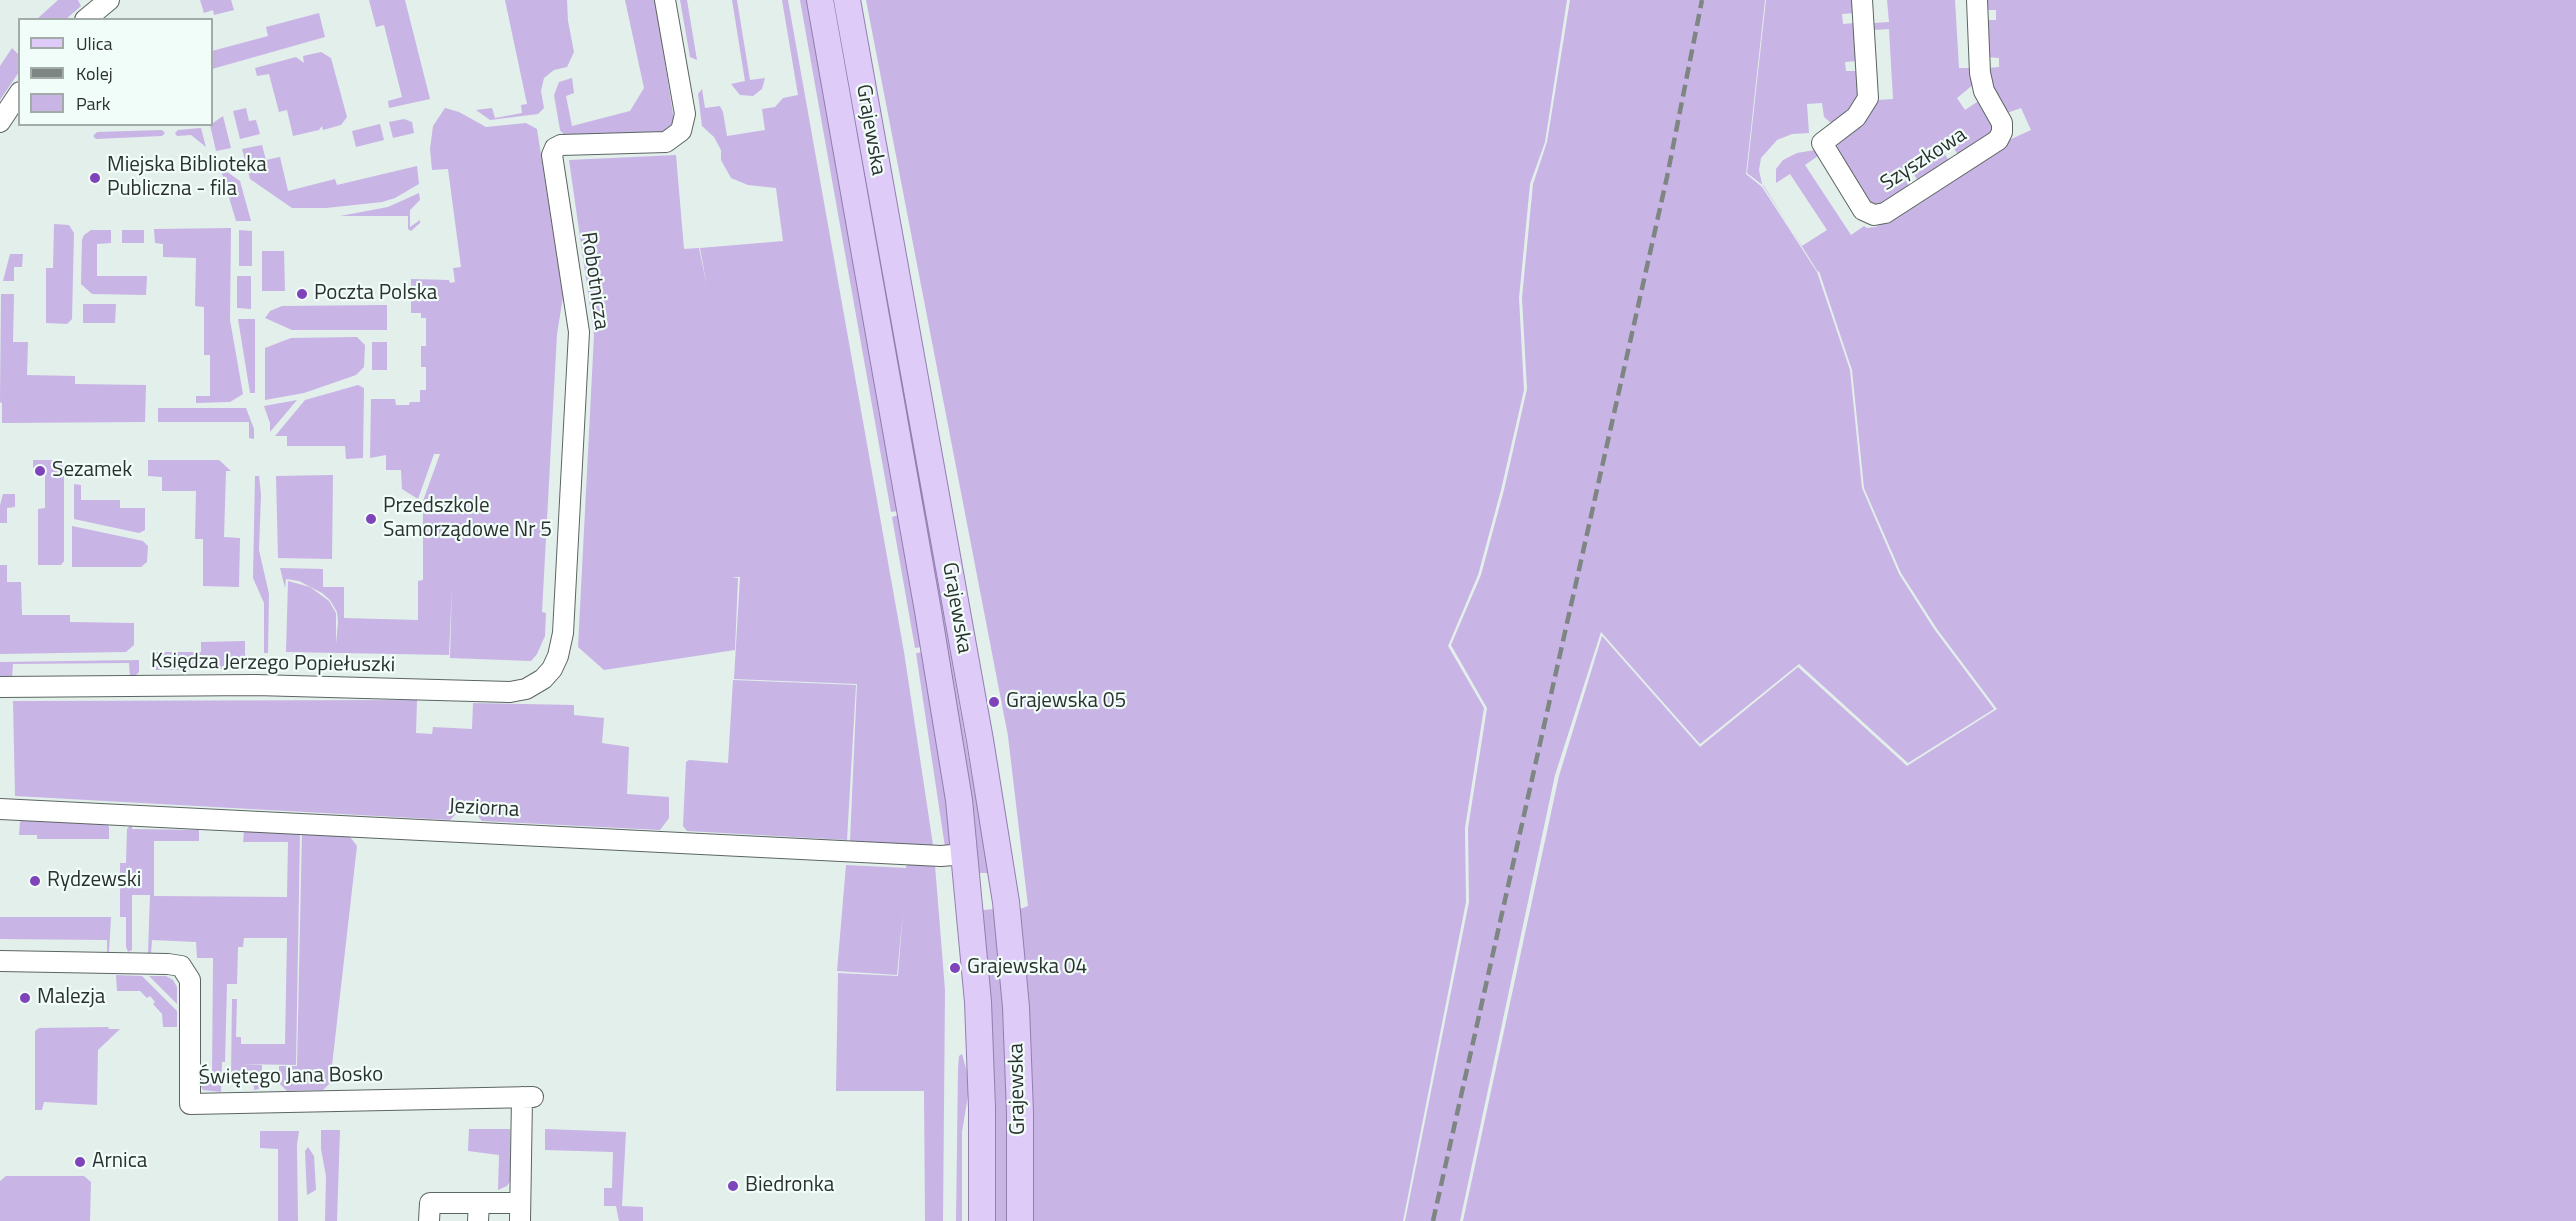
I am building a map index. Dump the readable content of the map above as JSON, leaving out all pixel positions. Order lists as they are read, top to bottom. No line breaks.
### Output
{"streets":{"main road":["Grajewska"],"street":["Szyszkowa","Robotnicza","Księdza Jerzego Popiełuszki","Jeziorna","Świętego Jana Bosko"]},"crossings":[["Grajewska","Jeziorna"],["Robotnicza","Księdza Jerzego Popiełuszki"]],"places":["Miejska Biblioteka Publiczna - fila","Poczta Polska","Sezamek","Przedszkole Samorządowe Nr 5","Grajewska 05","Rydzewski","Grajewska 04","Malezja","Arnica","Biedronka"],"legend":["Ulica","Kolej","Park"]}
